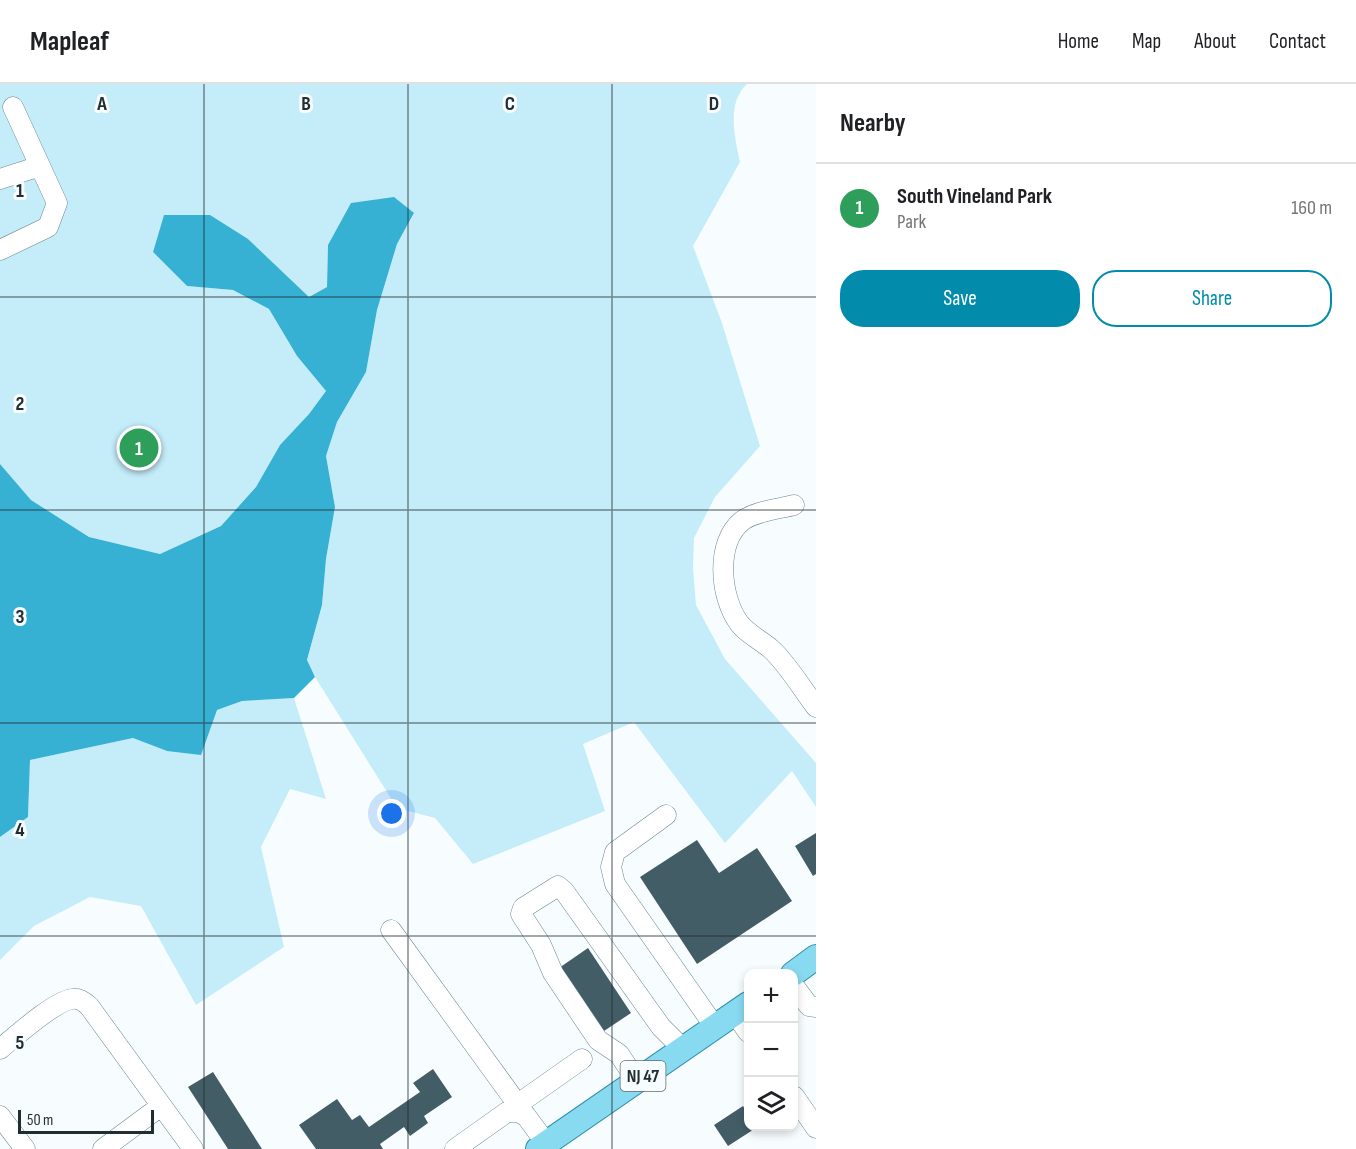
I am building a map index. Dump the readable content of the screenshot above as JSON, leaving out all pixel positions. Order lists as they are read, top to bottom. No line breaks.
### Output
{"streets":{"main road":["NJ 47"]},"scale_bar":"50 m","page":{"header":"Mapleaf","nav":["Home","Map","About","Contact"],"heading":"Nearby","list":[{"mark":"1","name":"South Vineland Park","note":"Park","value":"160 m"}],"buttons":["Save","Share"],"pins":"1","map_buttons":["+","−"],"scale":"50 m"},"grid":{"columns":["A","B","C","D"],"rows":["1","2","3","4","5"]}}
